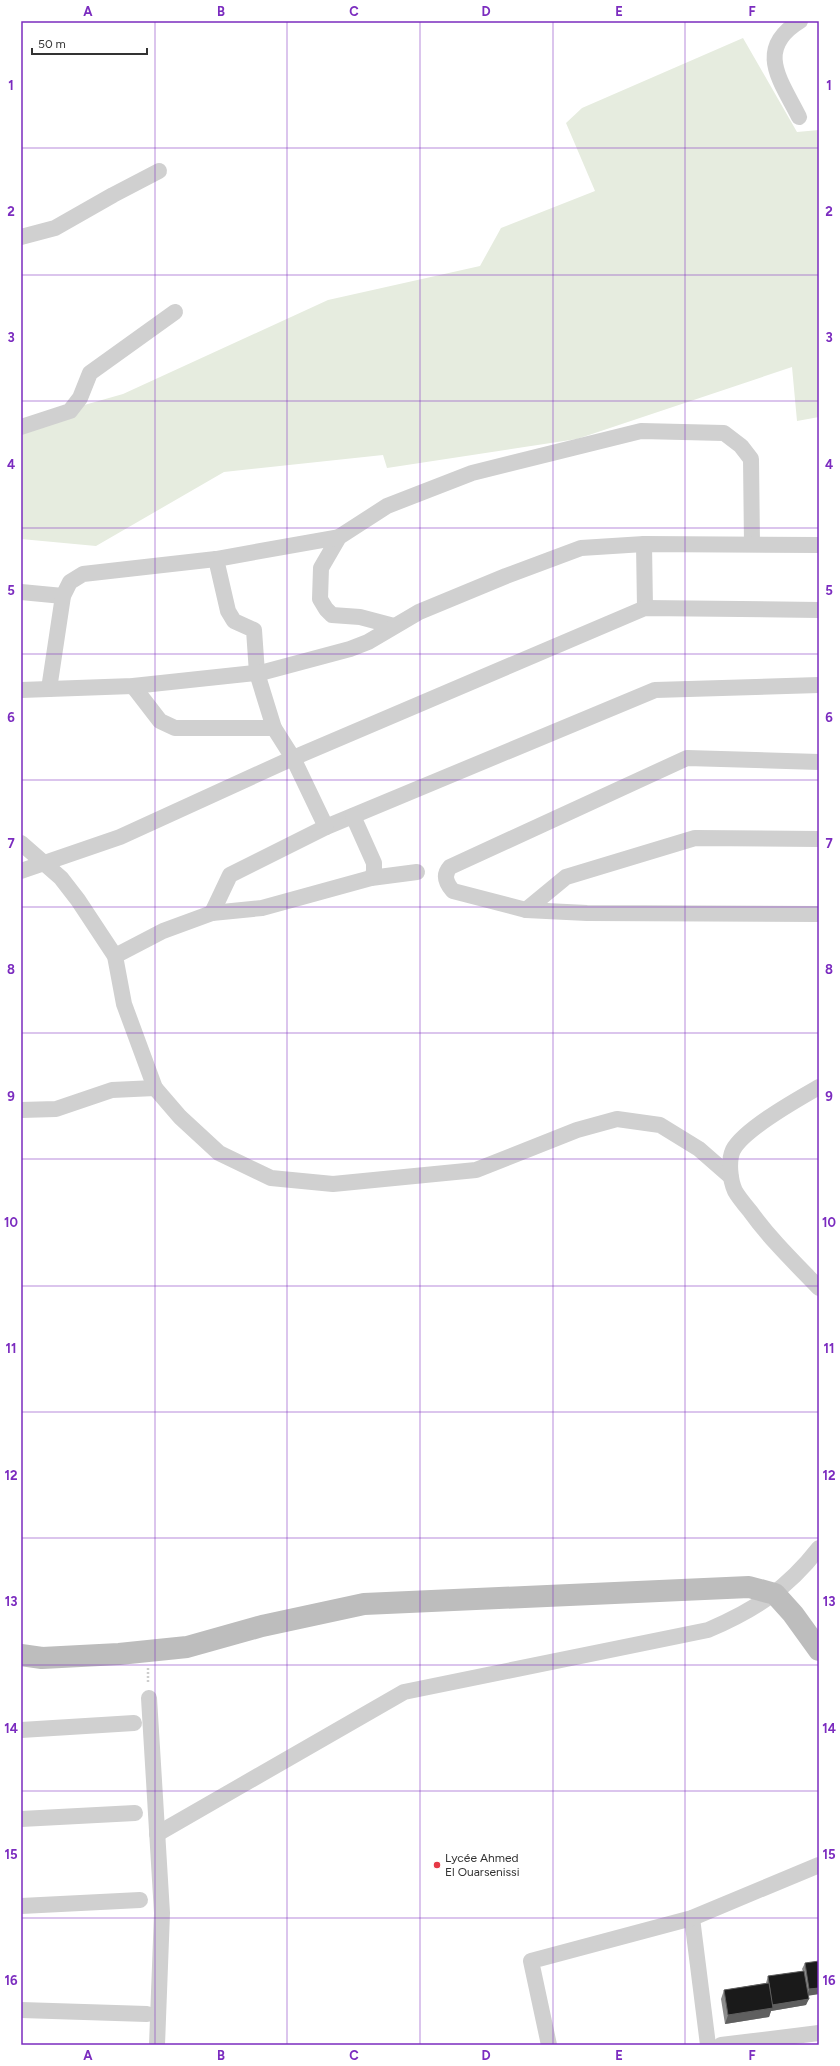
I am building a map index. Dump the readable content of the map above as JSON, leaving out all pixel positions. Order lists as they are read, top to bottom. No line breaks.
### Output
{"places":["Lycée Ahmed El Ouarsenissi"],"scale_bar":"50 m","grid":{"columns":["A","B","C","D","E","F"],"rows":["1","2","3","4","5","6","7","8","9","10","11","12","13","14","15","16"]}}
